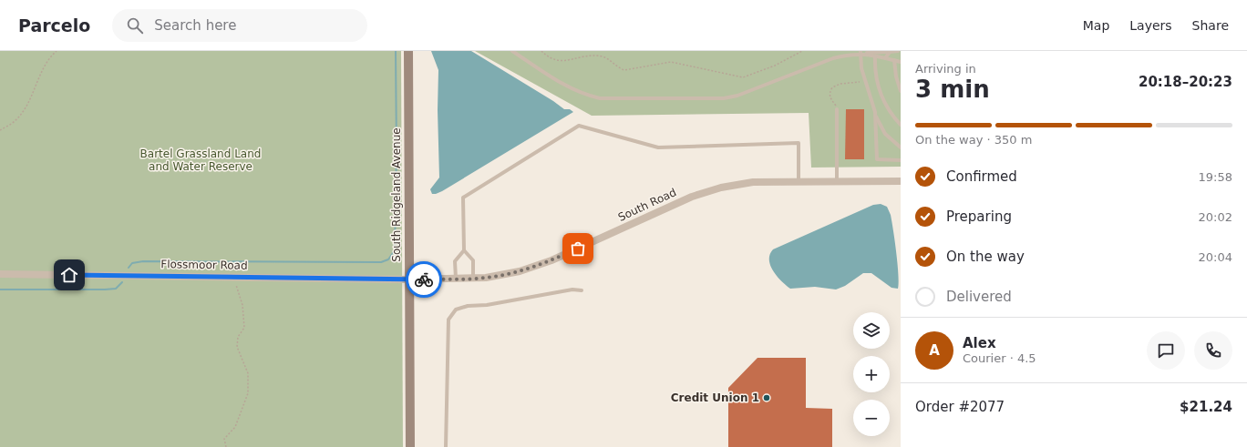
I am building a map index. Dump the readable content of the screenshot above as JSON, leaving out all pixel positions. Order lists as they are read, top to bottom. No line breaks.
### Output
{"streets":{"street":["South Ridgeland Avenue","South Road","Flossmoor Road"]},"crossings":[["South Ridgeland Avenue","South Road"],["South Ridgeland Avenue","Flossmoor Road"],["South Road","Flossmoor Road"]],"parks":["Bartel Grassland Land and Water Reserve"],"places":["Credit Union 1"],"page":{"header":"Parcelo","search":"Search here","nav":["Map","Layers","Share"],"heading":["3 min","Arriving in","20:18–20:23"],"panel":["Alex","Courier · 4.5","Order #2077","$21.24"],"bar":"On the way · 350 m","list":[["Confirmed","19:58"],["Preparing","20:02"],["On the way","20:04"],"Delivered"],"map_buttons":["+","−"],"round":"A"}}
